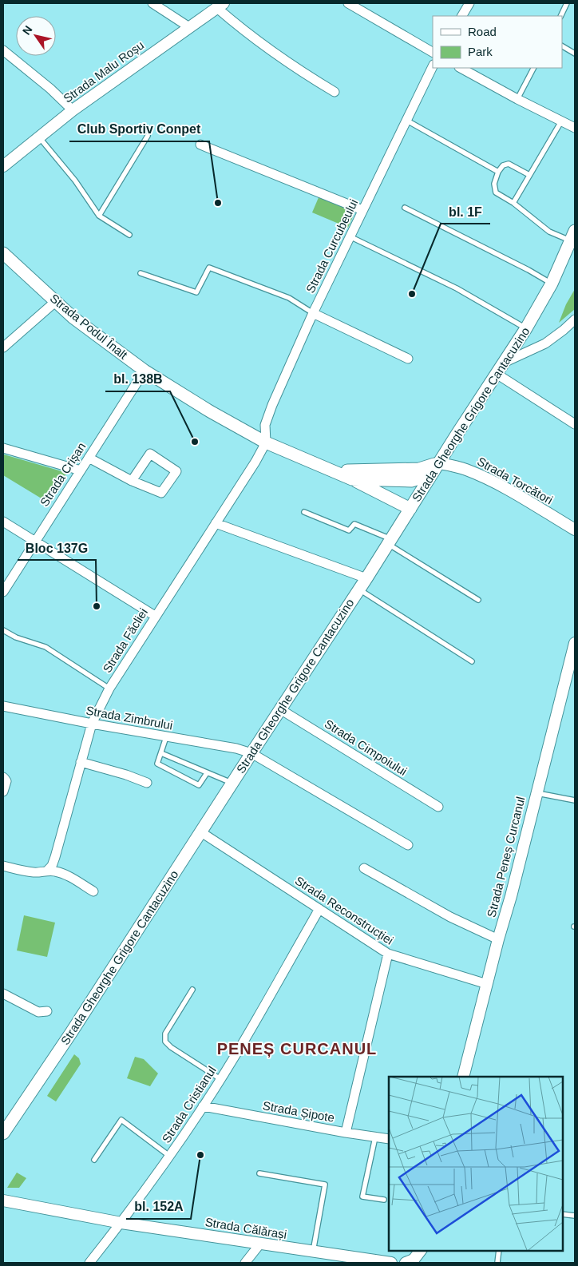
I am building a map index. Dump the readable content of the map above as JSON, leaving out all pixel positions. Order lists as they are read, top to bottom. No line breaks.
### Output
{"streets":{"main road":["Strada Podul Înalt","Strada Gheorghe Grigore Cantacuzino"],"street":["Strada Malu Roșu","Strada Curcubeului","Strada Crișan","Strada Torcători","Strada Făcliei","Strada Zimbrului","Strada Cimpoiului","Strada Peneș Curcanul","Strada Reconstrucției","Strada Cristianul","Strada Șipote","Strada Călărași"]},"crossings":[["Strada Curcubeului","Strada Podul Înalt"],["Strada Curcubeului","Strada Făcliei"],["Strada Podul Înalt","Strada Gheorghe Grigore Cantacuzino"],["Strada Podul Înalt","Strada Crișan"],["Strada Podul Înalt","Strada Torcători"],["Strada Podul Înalt","Strada Făcliei"],["Strada Gheorghe Grigore Cantacuzino","Strada Torcători"],["Strada Gheorghe Grigore Cantacuzino","Strada Zimbrului"],["Strada Gheorghe Grigore Cantacuzino","Strada Cimpoiului"],["Strada Gheorghe Grigore Cantacuzino","Strada Reconstrucției"],["Strada Făcliei","Strada Zimbrului"],["Strada Peneș Curcanul","Strada Reconstrucției"],["Strada Reconstrucției","Strada Cristianul"],["Strada Cristianul","Strada Șipote"],["Strada Cristianul","Strada Călărași"]],"districts":["PENEȘ CURCANUL"],"places":["Club Sportiv Conpet","bl. 1F","bl. 138B","Bloc 137G","bl. 152A"],"legend":["Road","Park"],"north":"top left"}
